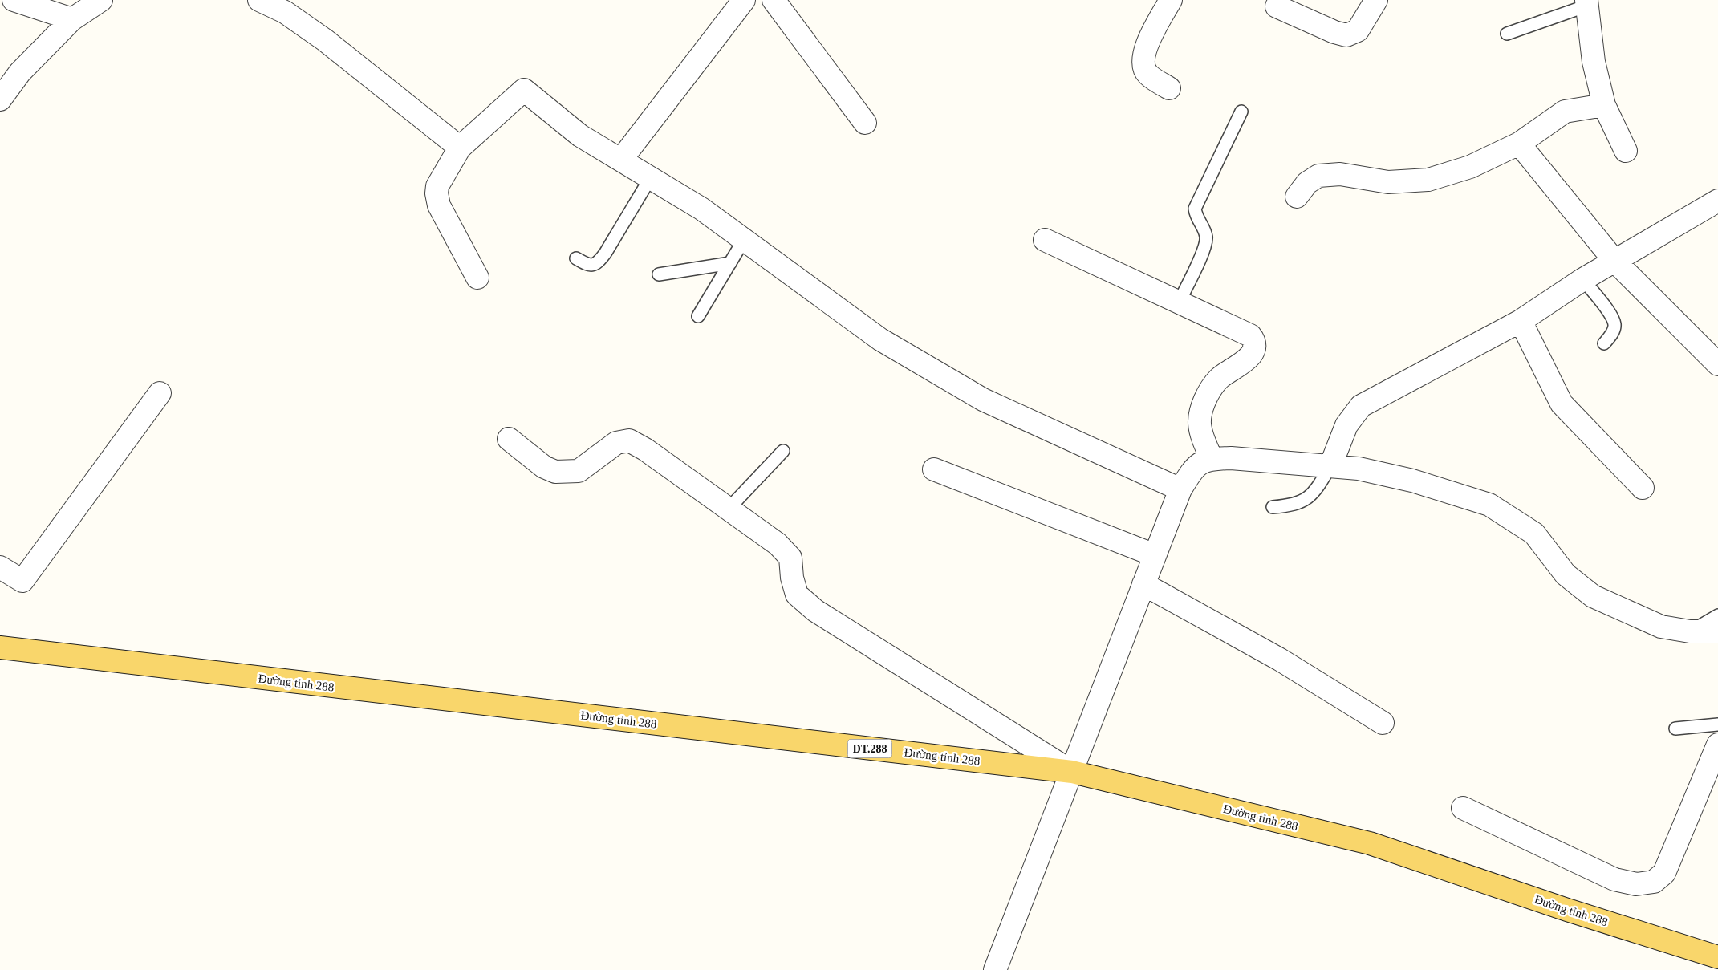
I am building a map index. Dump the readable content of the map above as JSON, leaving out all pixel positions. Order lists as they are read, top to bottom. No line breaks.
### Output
{"streets":{"main road":["Đường tỉnh 288","ĐT.288"]}}
